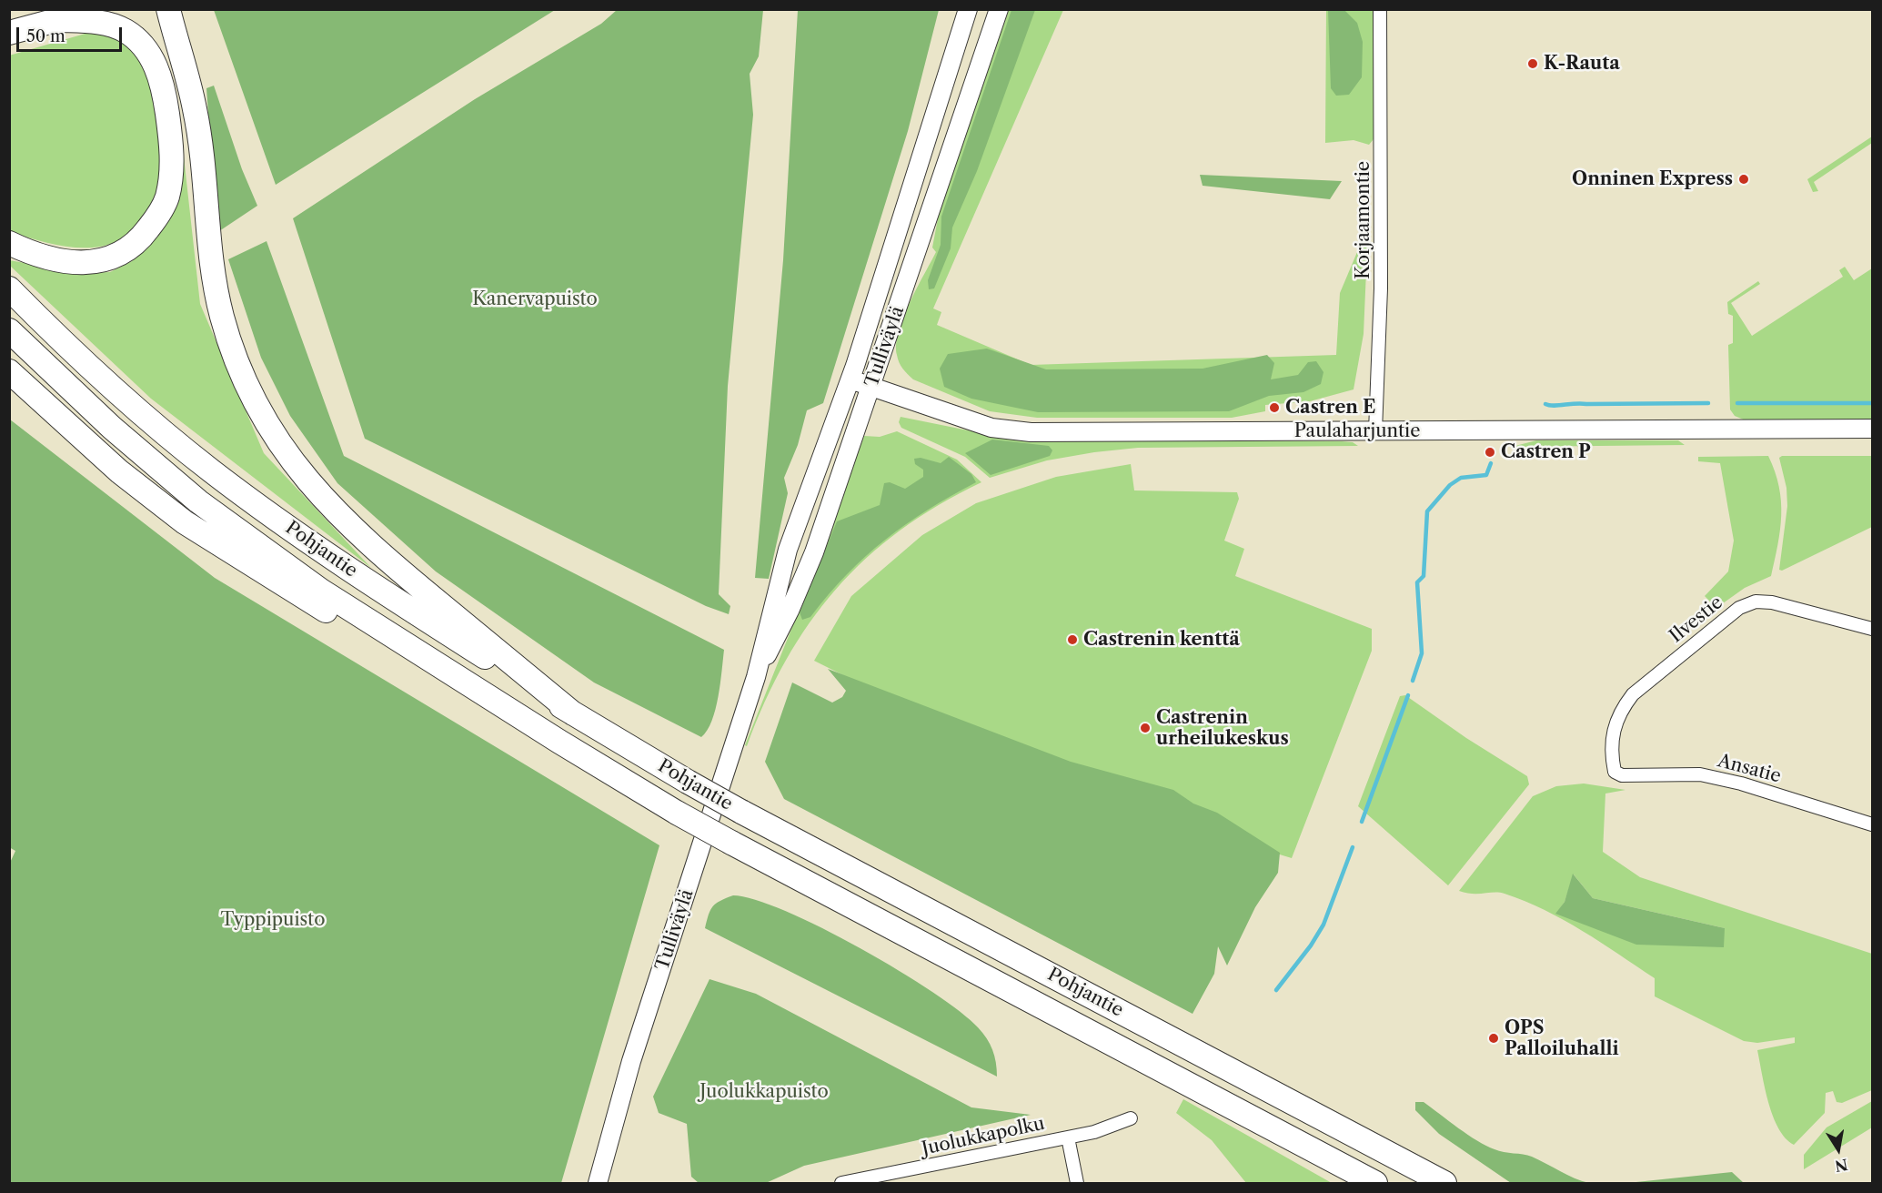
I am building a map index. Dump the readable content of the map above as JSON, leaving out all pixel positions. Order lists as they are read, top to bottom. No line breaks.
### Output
{"streets":{"highway":["Pohjantie"],"main road":["Tulliväylä","Paulaharjuntie"],"street":["Korjaamontie","Ilvestie","Ansatie","Juolukkapolku"]},"crossings":[["Korjaamontie","Paulaharjuntie"],["Tulliväylä","Paulaharjuntie"],["Ilvestie","Ansatie"]],"parks":["Kanervapuisto","Typpipuisto","Juolukkapuisto"],"places":["K-Rauta","Onninen Express","Castren E","Castren P","Castrenin kenttä","Castrenin urheilukeskus","OPS Palloiluhalli"],"scale_bar":"50 m","north":"bottom"}
